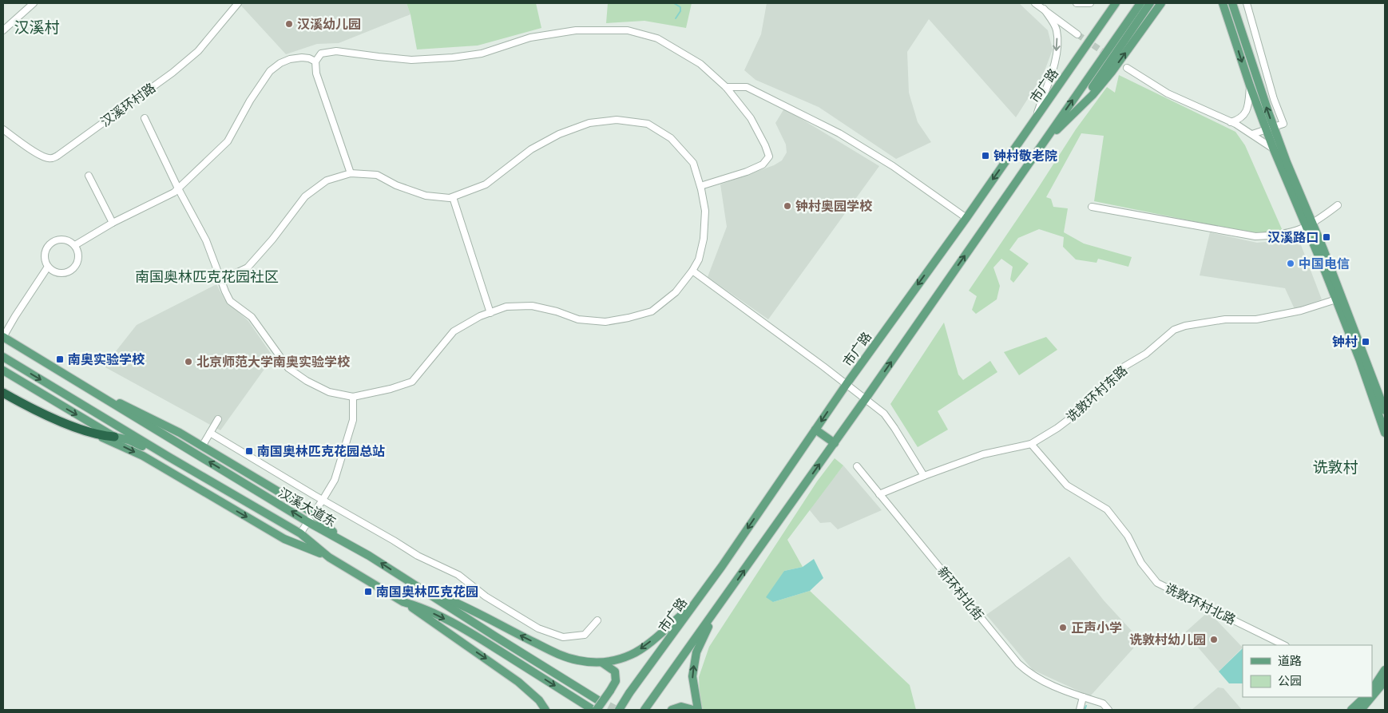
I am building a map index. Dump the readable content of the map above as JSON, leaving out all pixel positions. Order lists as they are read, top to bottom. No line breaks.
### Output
{"streets":{"main road":["市广路","汉溪大道东"],"street":["汉溪环村路","诜敦环村东路","新环村北街","诜敦环村北路"]},"crossings":[["诜敦环村东路","新环村北街"],["诜敦环村东路","诜敦环村北路"]],"districts":["汉溪村","南国奥林匹克花园社区","诜敦村"],"places":{"other":["汉溪幼儿园","钟村奥园学校","中国电信","北京师范大学南奥实验学校","正声小学","诜敦村幼儿园"],"transit":["钟村敬老院","汉溪路口","钟村","南奥实验学校","南国奥林匹克花园总站","南国奥林匹克花园"]},"legend":["道路","公园"]}
